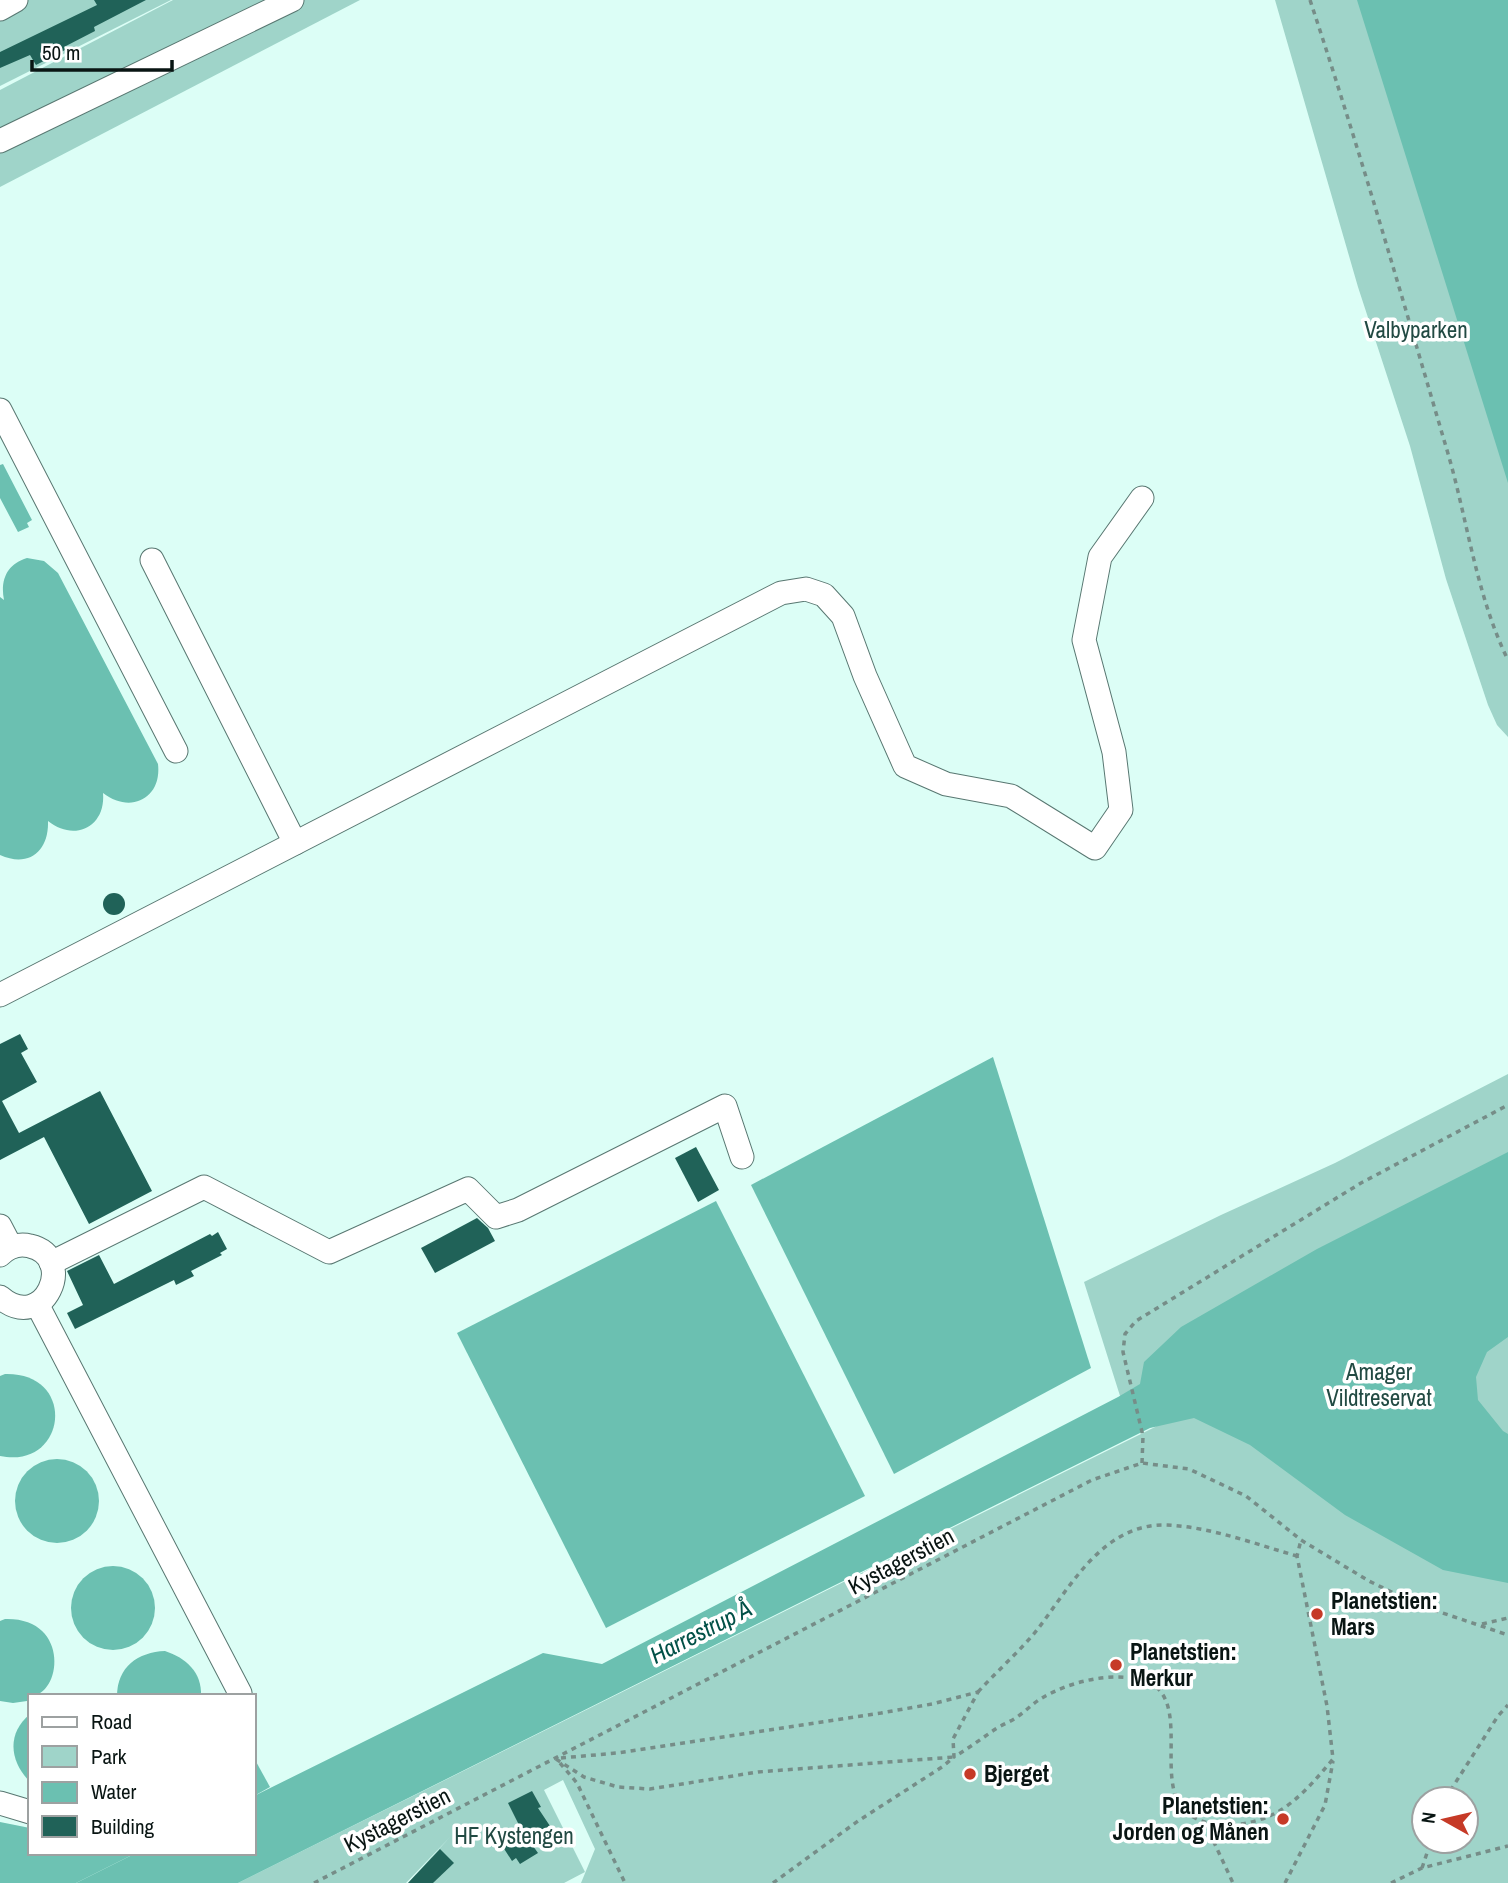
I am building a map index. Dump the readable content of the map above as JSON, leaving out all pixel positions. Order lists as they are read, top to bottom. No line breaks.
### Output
{"streets":{"path":["Kystagerstien"]},"water":["Harrestrup Å"],"parks":["Valbyparken","Amager Vildtreservat","HF Kystengen"],"places":["Planetstien: Mars","Planetstien: Merkur","Bjerget","Planetstien: Jorden og Månen"],"legend":["Road","Park","Water","Building"],"scale_bar":"50 m","north":"left"}
